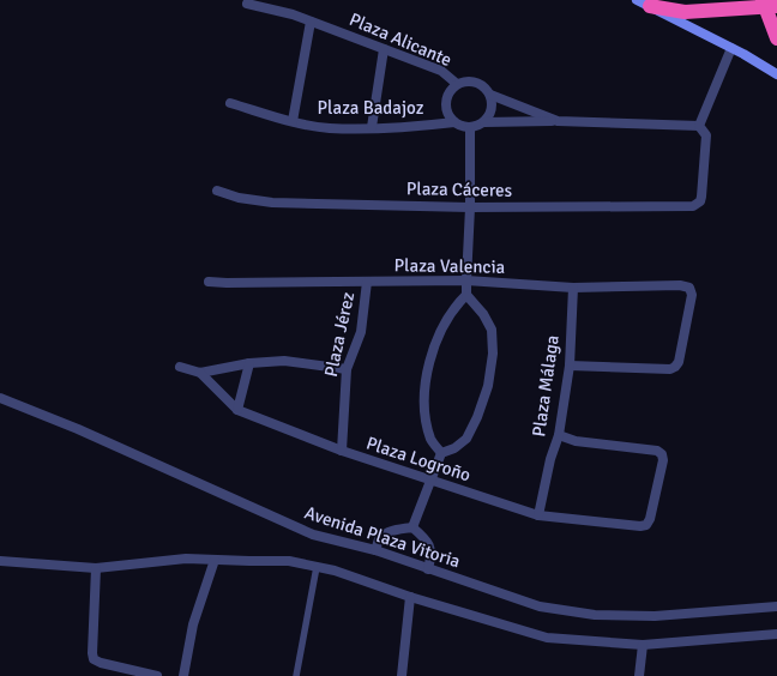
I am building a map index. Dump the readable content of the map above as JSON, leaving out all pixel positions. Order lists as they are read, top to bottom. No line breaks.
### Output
{"streets":{"street":["Plaza Alicante","Plaza Badajoz","Plaza Cáceres","Plaza Valencia","Plaza Jérez","Plaza Málaga","Plaza Logroño","Avenida Plaza Vitoria"]},"crossings":[["Plaza Alicante","Plaza Badajoz"],["Plaza Valencia","Plaza Jérez"],["Plaza Valencia","Plaza Málaga"],["Plaza Jérez","Plaza Logroño"],["Plaza Málaga","Plaza Logroño"]]}
